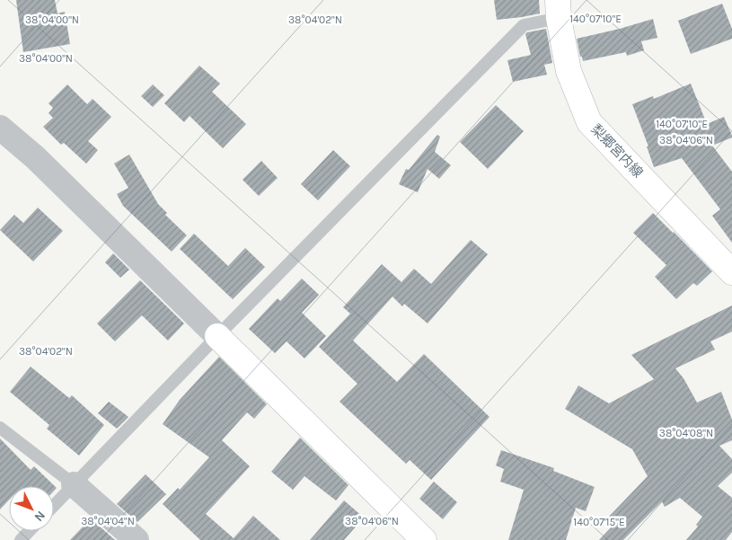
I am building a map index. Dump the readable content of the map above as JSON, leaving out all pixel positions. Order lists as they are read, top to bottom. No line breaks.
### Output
{"streets":{"main road":["梨郷宮内線"]},"north":"bottom right","coordinates":["140°07'10\"E","38°04'00\"N","38°04'02\"N","38°04'06\"N","38°04'08\"N","38°04'04\"N","140°07'15\"E"]}
